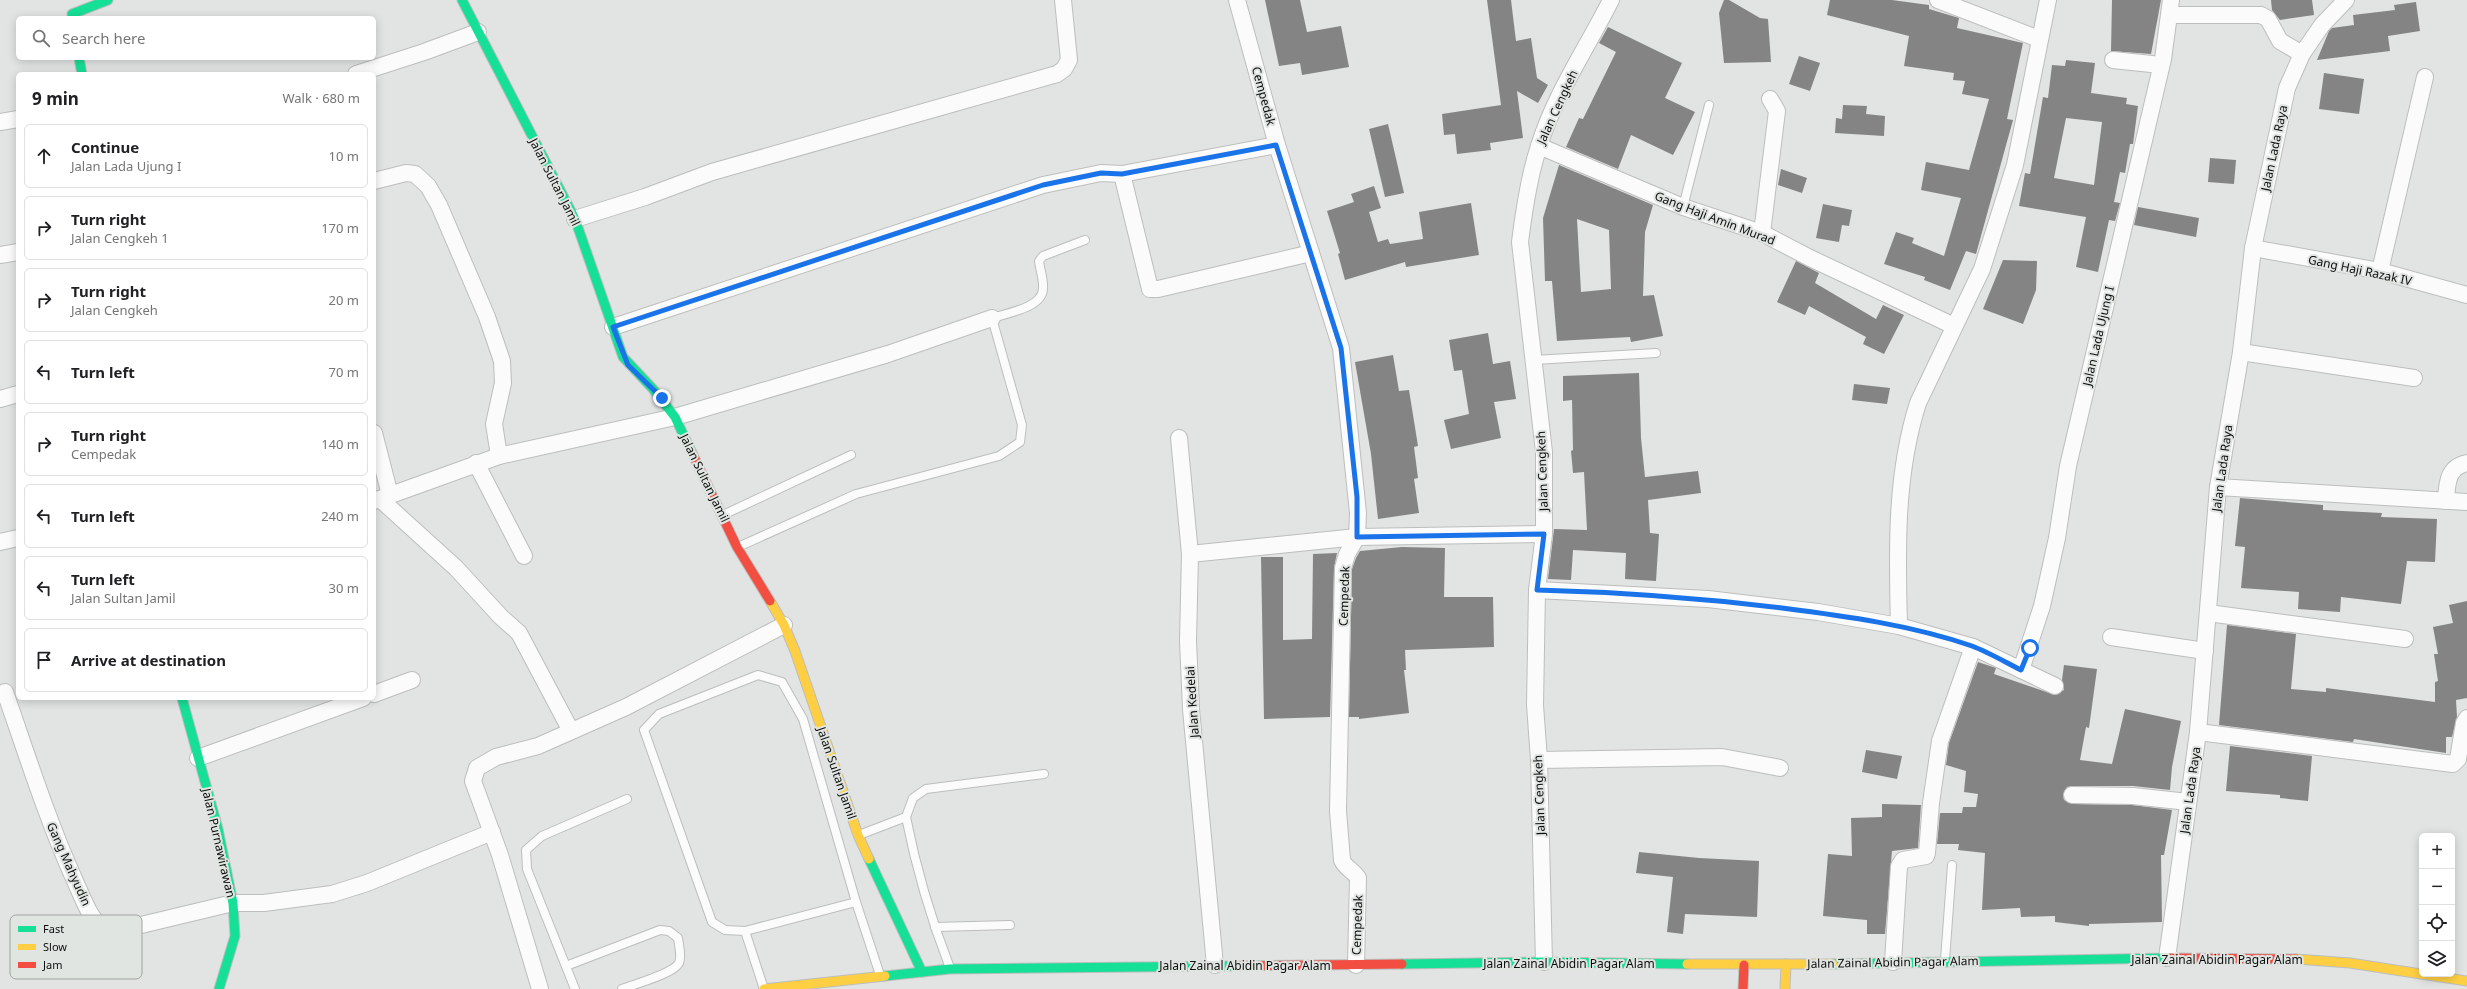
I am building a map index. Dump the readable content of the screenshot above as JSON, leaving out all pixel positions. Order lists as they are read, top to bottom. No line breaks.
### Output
{"streets":{"main road":["Jalan Sultan Jamil","Jalan Purnawirawan","Jalan Zainal Abidin Pagar Alam"],"street":["Cempedak","Jalan Cengkeh","Jalan Lada Raya","Gang Haji Amin Murad","Gang Haji Razak IV","Jalan Lada Ujung I","Jalan Kedelai","Gang Mahyudin"]},"crossings":[["Cempedak","Jalan Zainal Abidin Pagar Alam"],["Jalan Cengkeh","Gang Haji Amin Murad"],["Jalan Cengkeh","Jalan Zainal Abidin Pagar Alam"],["Jalan Lada Raya","Gang Haji Razak IV"],["Jalan Lada Raya","Jalan Zainal Abidin Pagar Alam"],["Jalan Sultan Jamil","Jalan Zainal Abidin Pagar Alam"],["Jalan Kedelai","Jalan Zainal Abidin Pagar Alam"],["Jalan Purnawirawan","Gang Mahyudin"]],"legend":["Fast","Slow","Jam"],"page":{"search":"Search here","heading":["9 min","Walk · 680 m"],"list":[["Continue","Jalan Lada Ujung I","10 m"],["Turn right","Jalan Cengkeh 1","170 m"],["Turn right","Jalan Cengkeh","20 m"],["Turn left","70 m"],["Turn right","Cempedak","140 m"],["Turn left","240 m"],["Turn left","Jalan Sultan Jamil","30 m"],"Arrive at destination"],"map_buttons":["+","−"]}}
